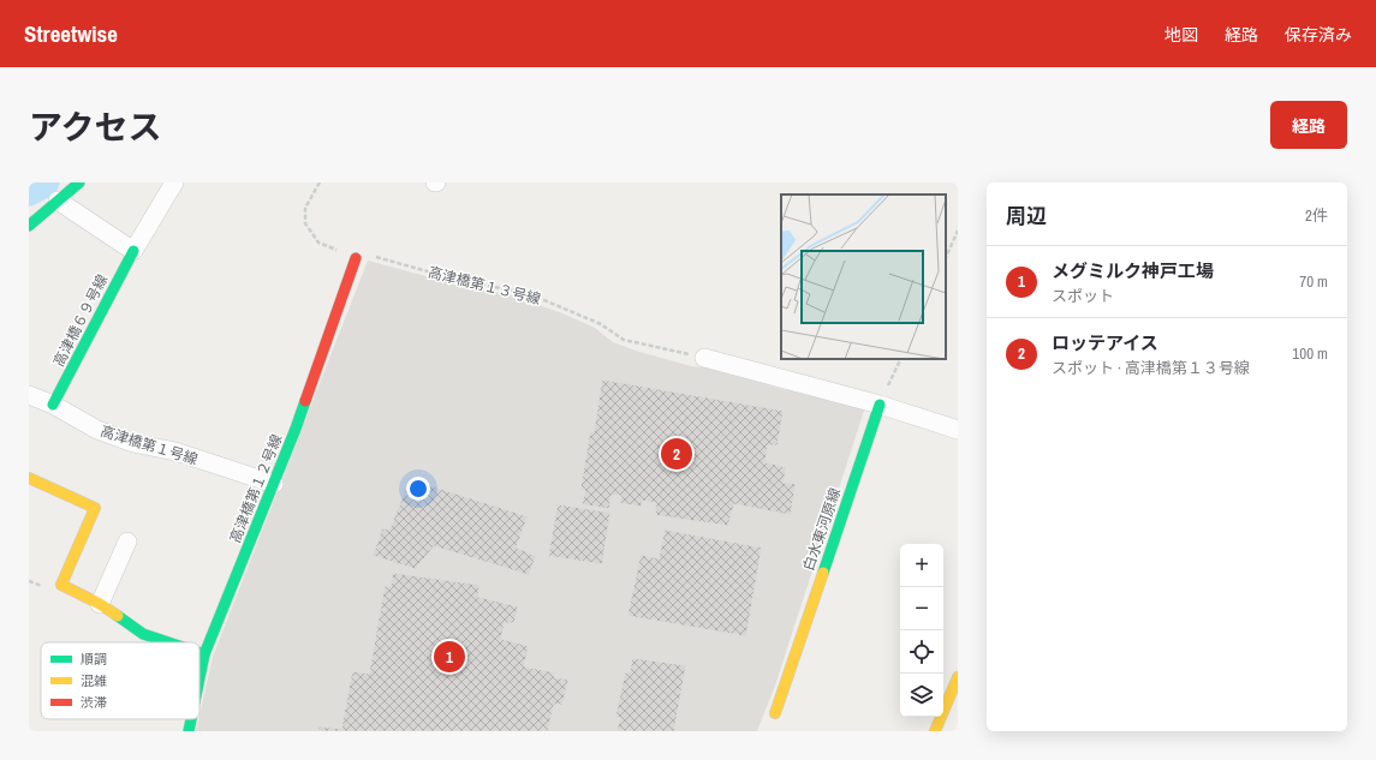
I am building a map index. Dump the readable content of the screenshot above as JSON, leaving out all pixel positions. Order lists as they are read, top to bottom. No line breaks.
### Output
{"streets":{"street":["高津橋６９号線","高津橋第１号線","高津橋第１２号線","白水東河原線"],"path":["高津橋第１３号線"]},"crossings":[["高津橋第１３号線","高津橋第１２号線"],["高津橋６９号線","高津橋第１号線"],["高津橋第１号線","高津橋第１２号線"]],"legend":["順調","混雑","渋滞"],"page":{"header":"Streetwise","nav":["地図","経路","保存済み"],"title":"アクセス","buttons":"経路","heading":["周辺","2件"],"list":[{"mark":"1","name":"メグミルク神戸工場","note":"スポット","value":"70 m"},{"mark":"2","name":"ロッテアイス","note":"スポット · 高津橋第１３号線","value":"100 m"}],"pins":["2","1"],"map_buttons":["+","−"]}}
